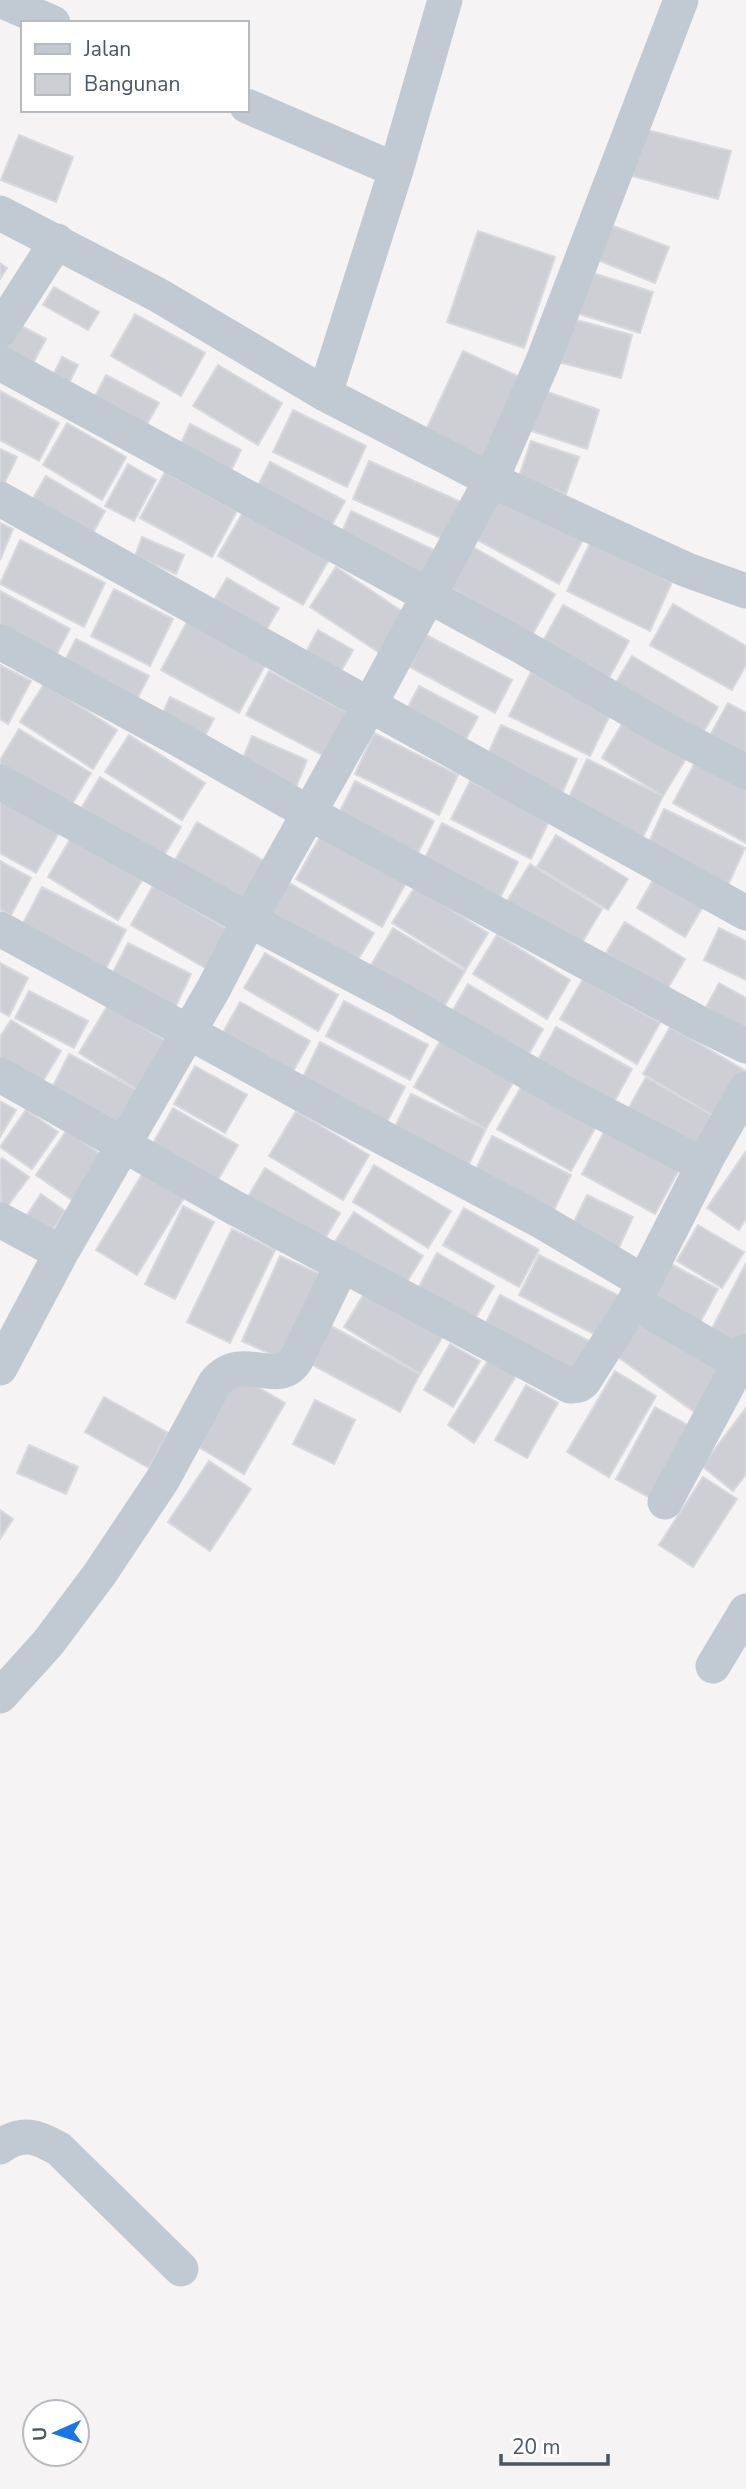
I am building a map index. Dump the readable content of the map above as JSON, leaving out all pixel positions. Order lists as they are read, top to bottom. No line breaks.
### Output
{"legend":["Jalan","Bangunan"],"scale_bar":"20 m","north":"left"}
